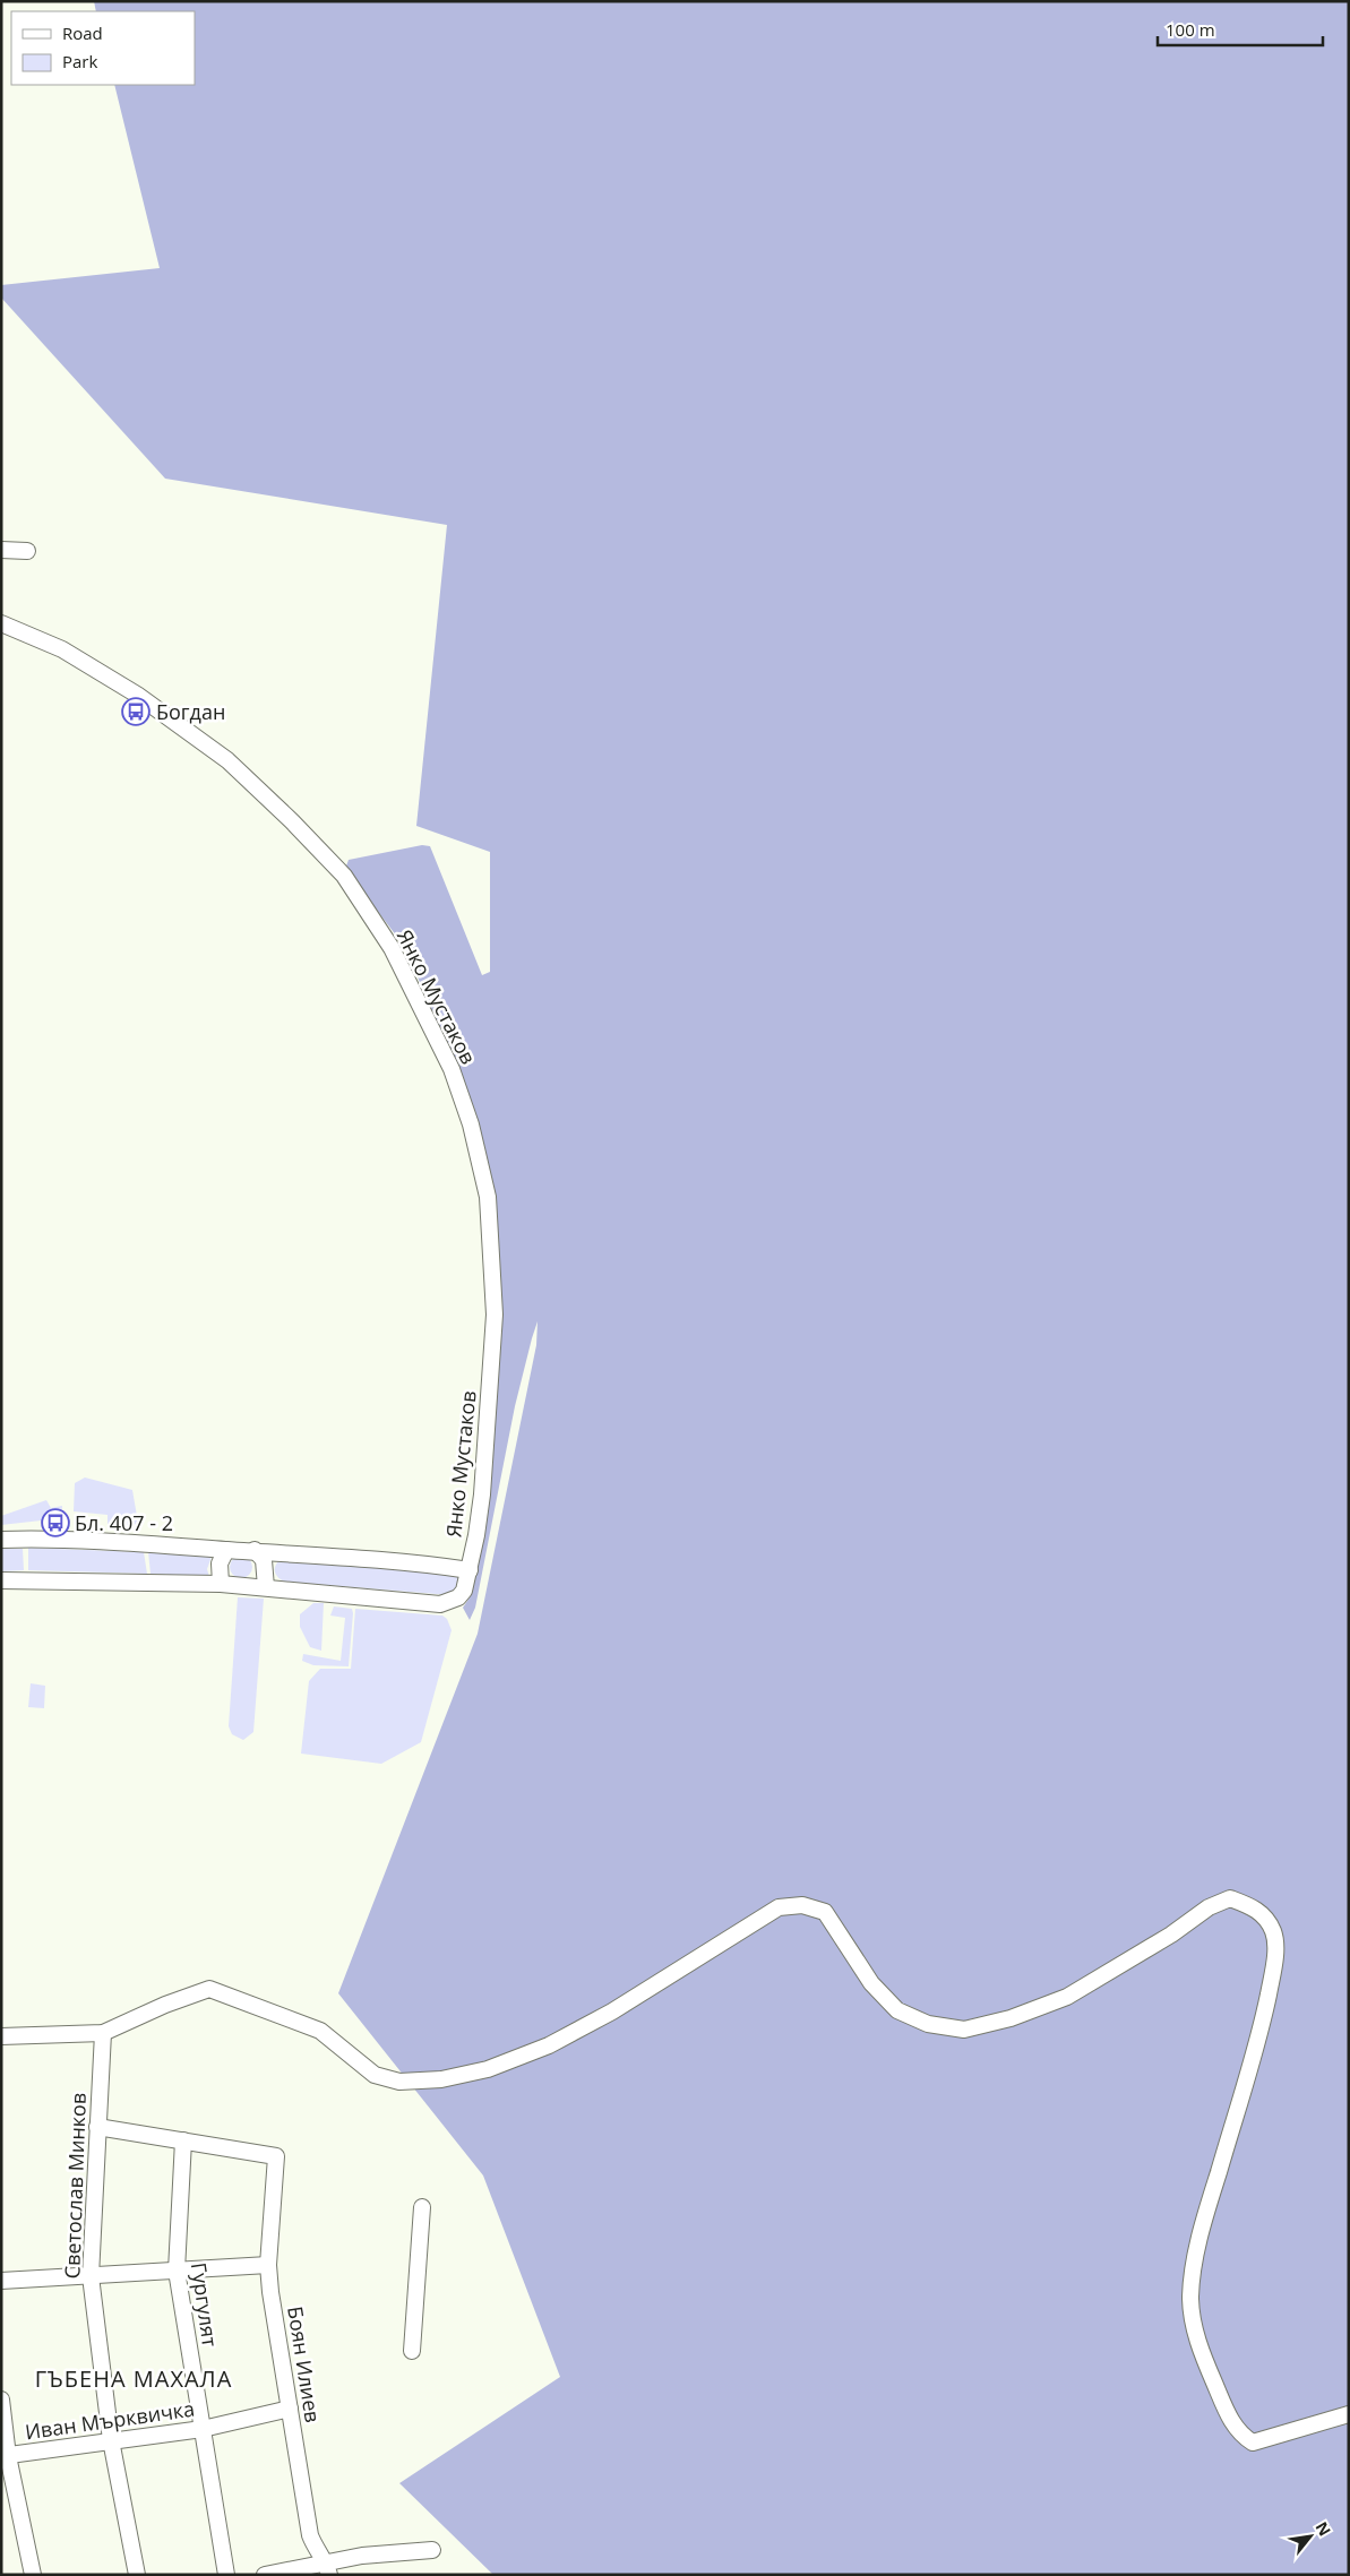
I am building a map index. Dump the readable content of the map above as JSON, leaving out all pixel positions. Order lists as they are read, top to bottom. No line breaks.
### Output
{"streets":{"street":["Янко Мустаков","Светослав Минков","Гургулят","Боян Илиев","Иван Мърквичка"]},"crossings":[["Светослав Минков","Иван Мърквичка"],["Гургулят","Боян Илиев"],["Гургулят","Иван Мърквичка"],["Боян Илиев","Иван Мърквичка"]],"districts":["ГЪБЕНА МАХАЛА"],"places":{"bus stop":["Богдан","Бл. 407 - 2"]},"legend":["Road","Park"],"scale_bar":"100 m","north":"top right"}
